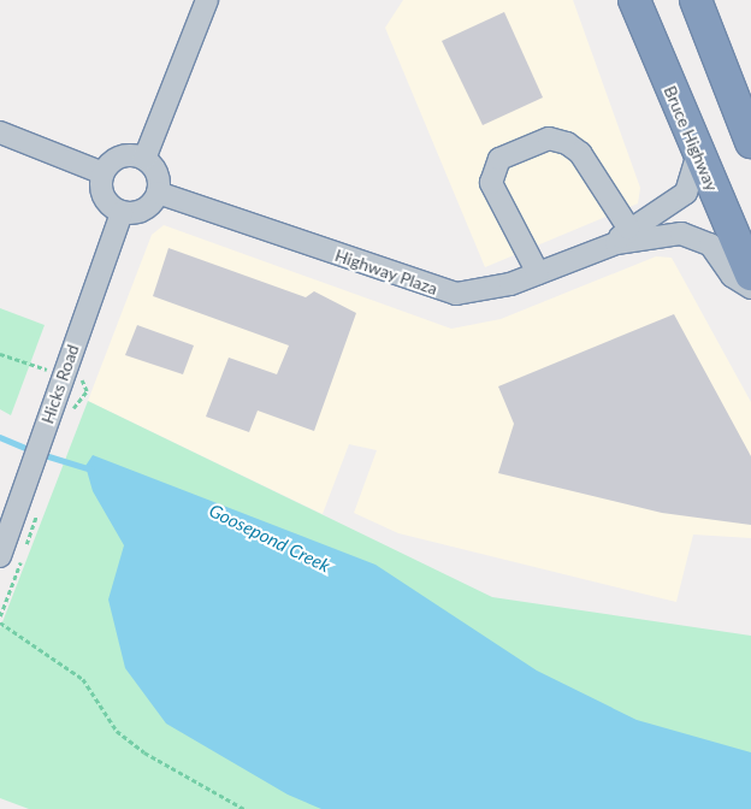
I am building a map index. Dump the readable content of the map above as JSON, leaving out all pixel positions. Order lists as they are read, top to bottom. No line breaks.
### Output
{"streets":{"highway":["Bruce Highway"],"street":["Highway Plaza","Hicks Road"]},"crossings":[["Bruce Highway","Highway Plaza"],["Highway Plaza","Hicks Road"]],"water":["Goosepond Creek"]}
